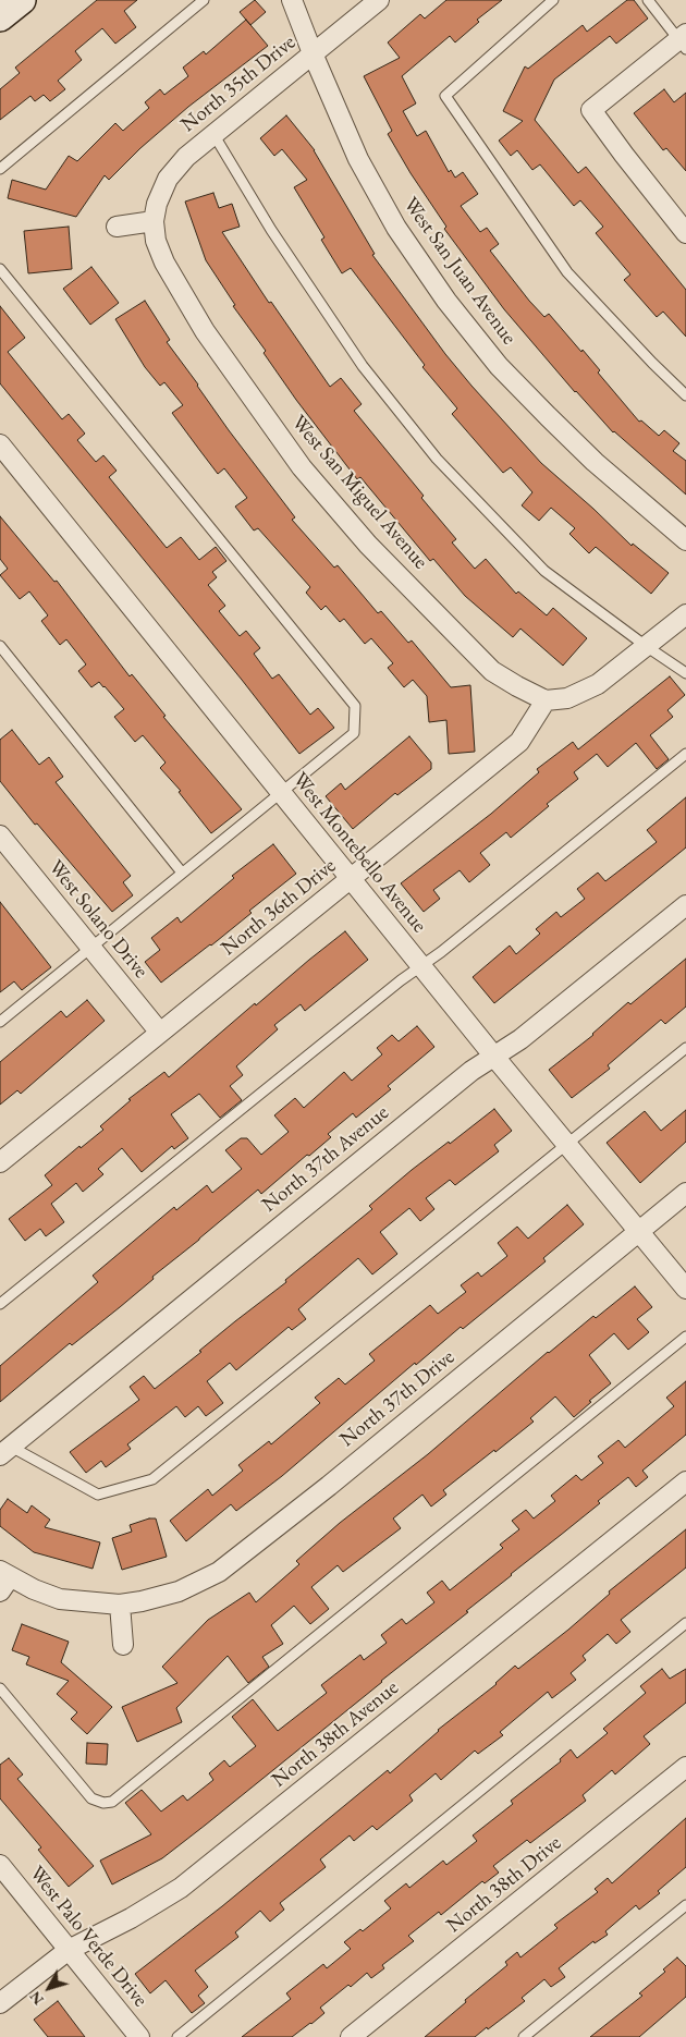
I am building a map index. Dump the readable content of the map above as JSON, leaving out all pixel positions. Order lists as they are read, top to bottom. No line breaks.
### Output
{"streets":{"street":["North 35th Drive","West San Juan Avenue","West San Miguel Avenue","West Montebello Avenue","North 36th Drive","West Solano Drive","North 37th Avenue","North 37th Drive","North 38th Avenue","North 38th Drive","West Palo Verde Drive"]},"crossings":[["North 35th Drive","West San Juan Avenue"],["North 35th Drive","West San Miguel Avenue"],["West San Miguel Avenue","North 36th Drive"],["West Montebello Avenue","North 36th Drive"],["West Montebello Avenue","North 37th Avenue"],["West Montebello Avenue","North 37th Drive"],["North 36th Drive","West Solano Drive"],["North 38th Avenue","West Palo Verde Drive"]],"north":"bottom left"}
